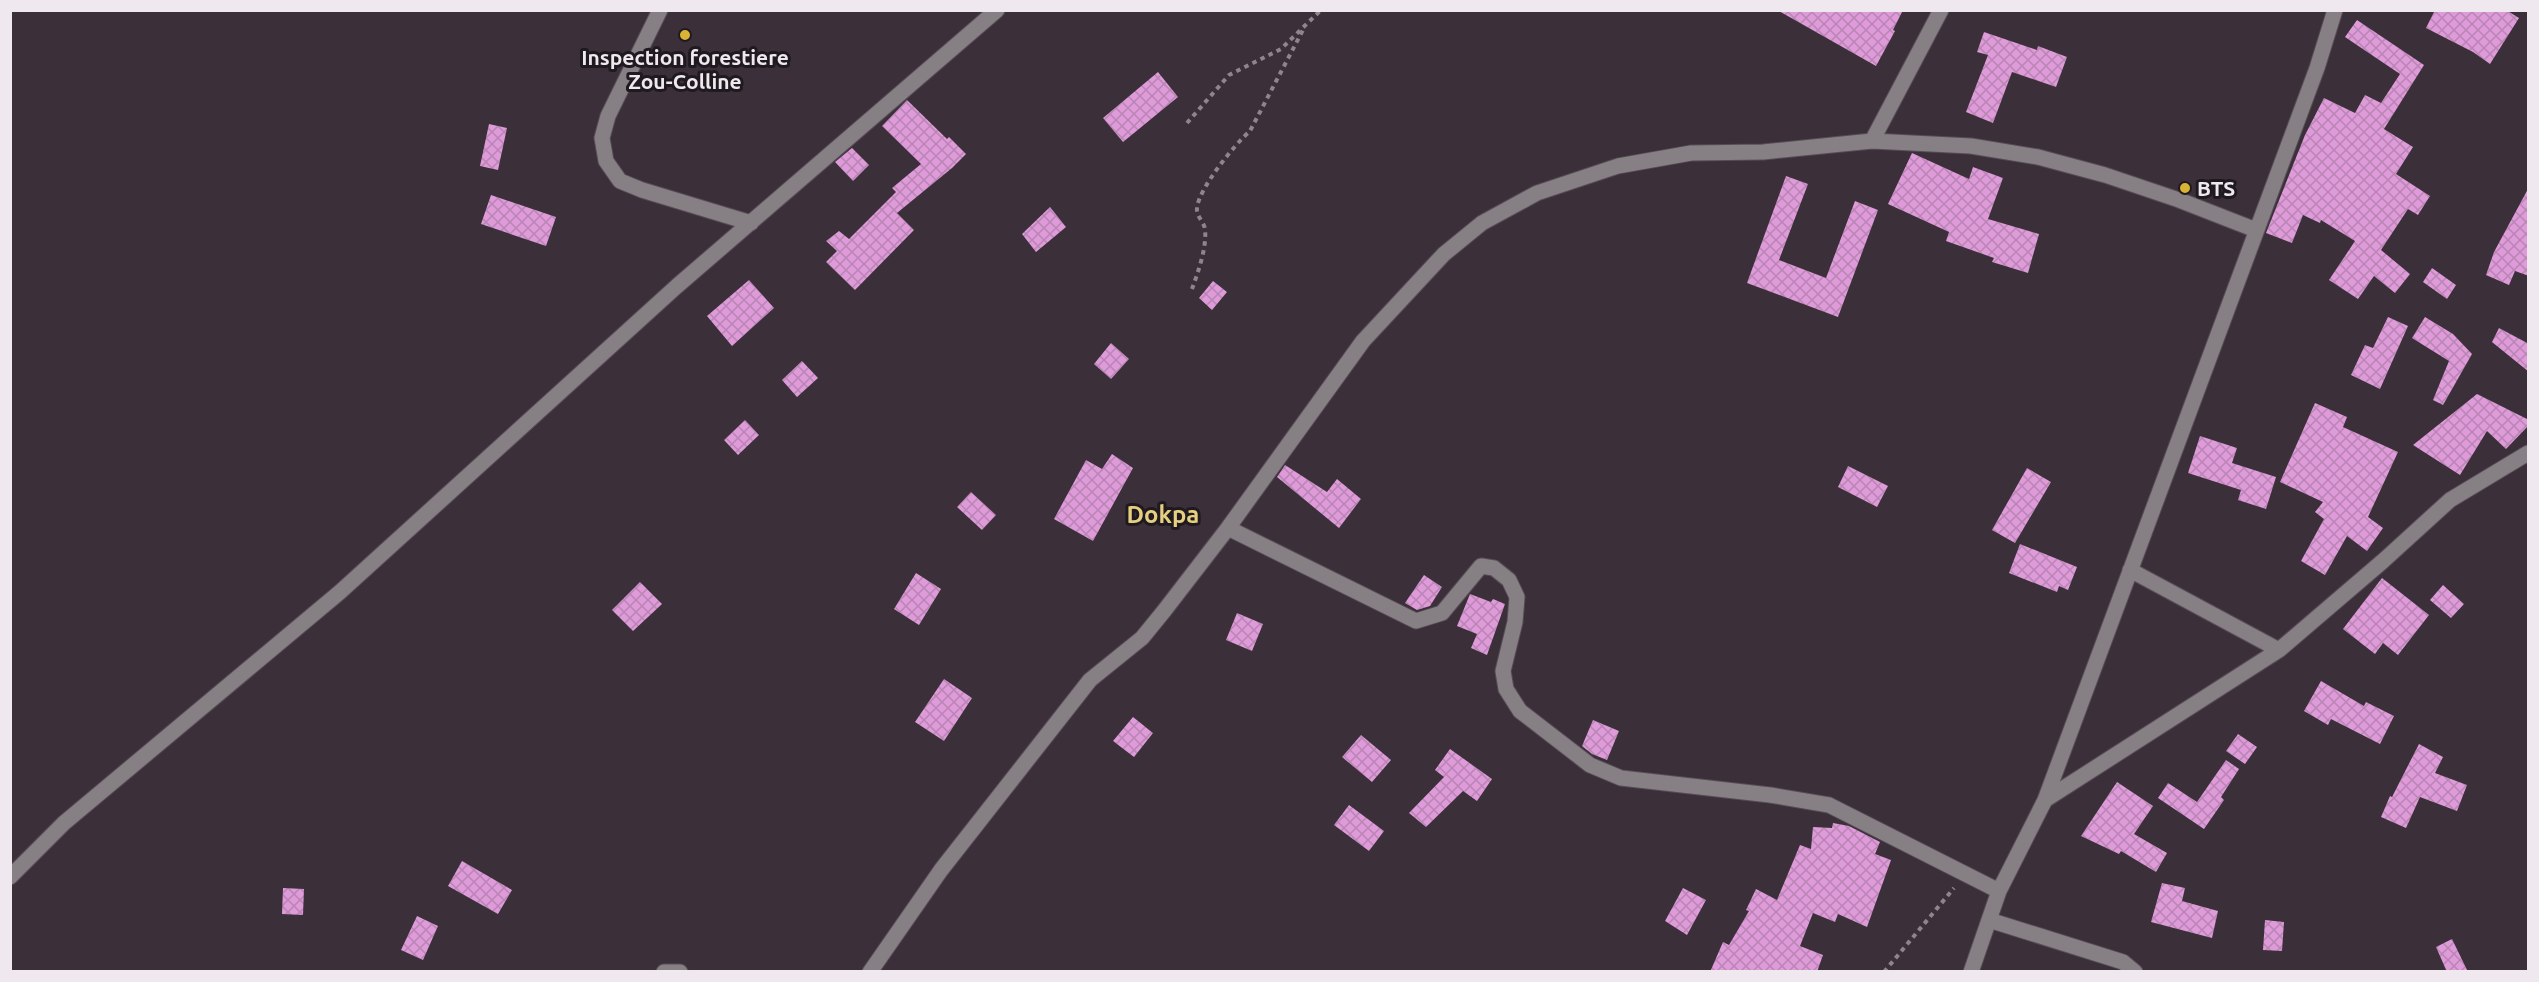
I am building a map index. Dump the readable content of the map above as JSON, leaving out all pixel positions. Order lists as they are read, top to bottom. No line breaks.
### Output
{"districts":["Dokpa"],"places":["Inspection forestiere Zou-Colline","BTS"]}
